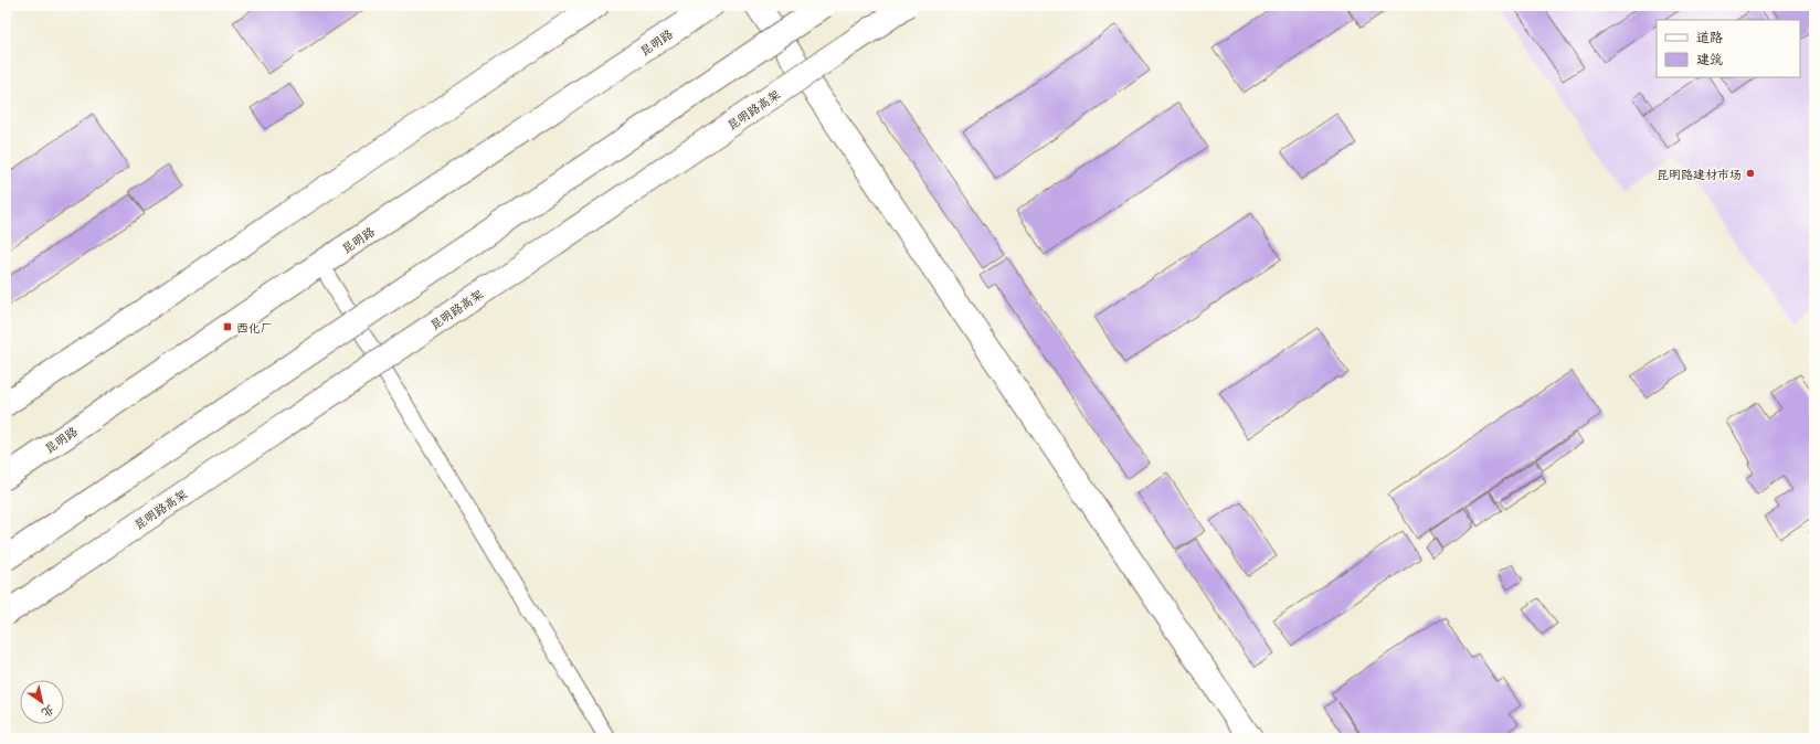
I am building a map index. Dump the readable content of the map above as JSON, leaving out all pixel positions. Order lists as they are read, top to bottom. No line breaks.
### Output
{"streets":{"main road":["昆明路","昆明路高架"]},"places":{"other":["昆明路建材市场"],"transit":["西化厂"]},"legend":["道路","建筑"],"north":"bottom right"}
